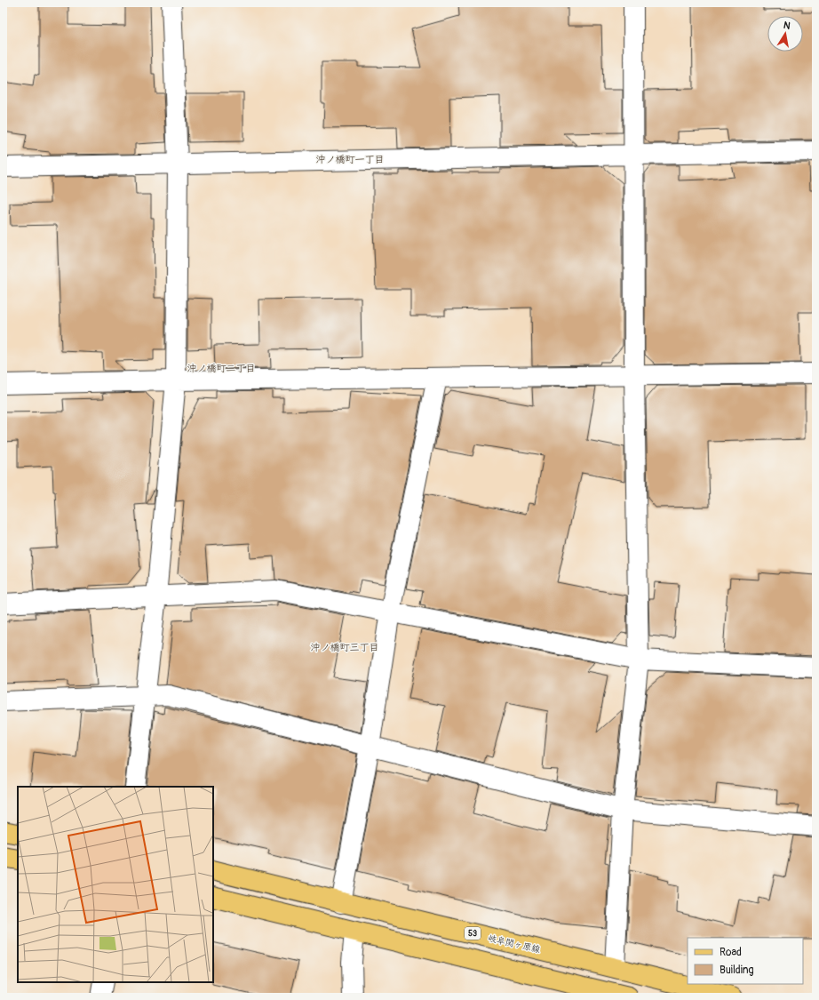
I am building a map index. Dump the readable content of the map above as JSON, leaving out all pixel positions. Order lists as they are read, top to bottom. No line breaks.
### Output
{"streets":{"main road":["53","岐阜関ヶ原線"]},"districts":["沖ノ橋町一丁目","沖ノ橋町二丁目","沖ノ橋町三丁目"],"legend":["Road","Building"],"north":"top"}
